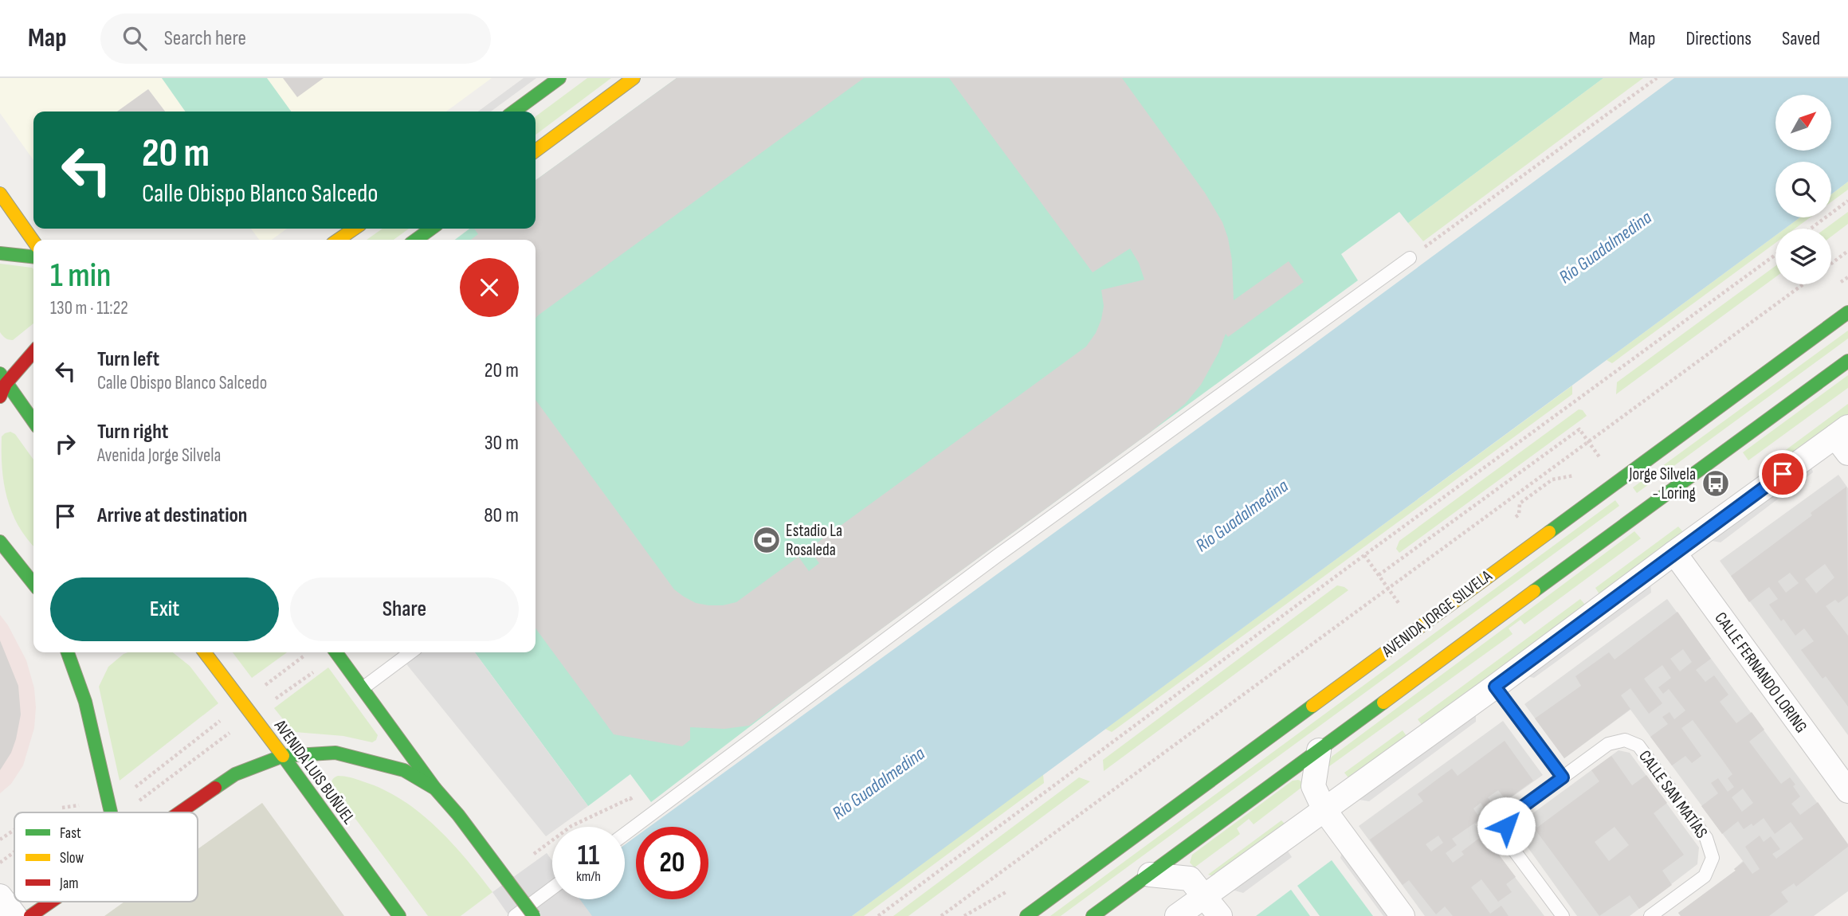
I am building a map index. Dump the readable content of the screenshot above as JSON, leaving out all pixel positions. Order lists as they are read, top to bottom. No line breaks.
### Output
{"streets":{"main road":["AVENIDA JORGE SILVELA","AVENIDA LUIS BUÑUEL"],"street":["CALLE FERNANDO LORING"],"lane":["CALLE SAN MATÍAS"]},"water":["Río Guadalmedina"],"places":{"bus stop":["Jorge Silvela - Loring"],"sports":["Estadio La Rosaleda"]},"legend":["Fast","Slow","Jam"],"north":"top right","page":{"header":"Map","search":"Search here","nav":["Map","Directions","Saved"],"turn":["20 m","Calle Obispo Blanco Salcedo"],"heading":["1 min","130 m · 11:22"],"list":[{"name":"Turn left","note":"Calle Obispo Blanco Salcedo","value":"20 m"},{"name":"Turn right","note":"Avenida Jorge Silvela","value":"30 m"},{"name":"Arrive at destination","value":"80 m"}],"buttons":["Exit","Share"],"speed":"11 km/h","limit":"20"}}
